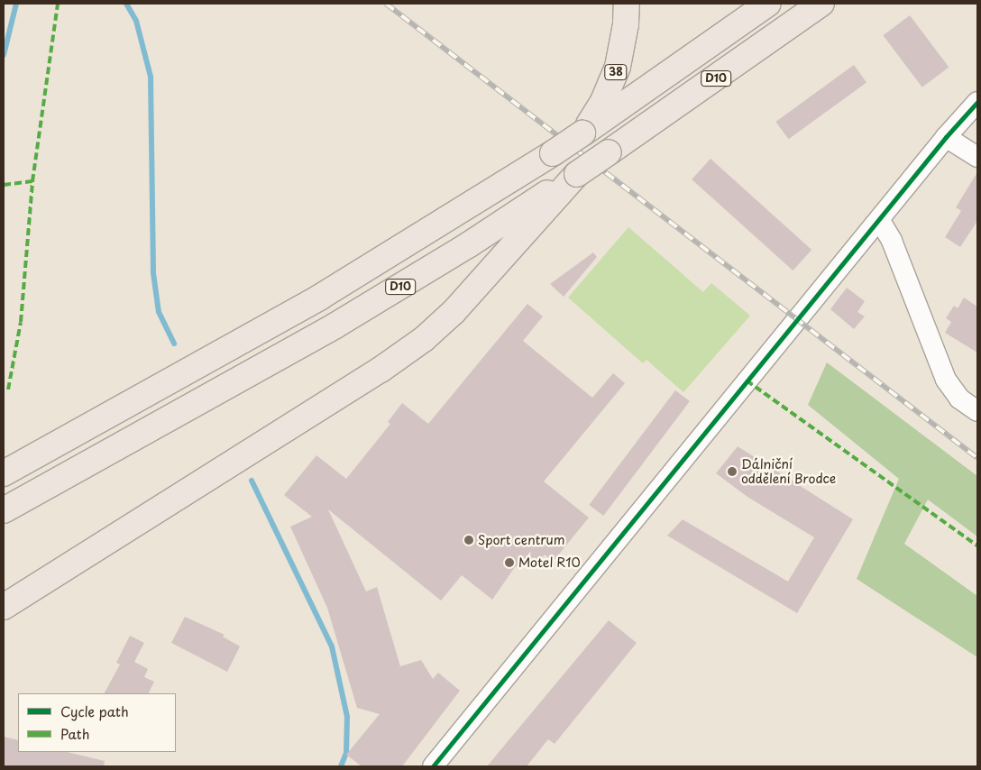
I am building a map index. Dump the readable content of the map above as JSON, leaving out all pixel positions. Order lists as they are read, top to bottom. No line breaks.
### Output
{"streets":{"highway":["38","D10"]},"crossings":[["38","D10"]],"places":["Dálniční oddělení Brodce","Sport centrum","Motel R10"],"legend":["Cycle path","Path"]}
